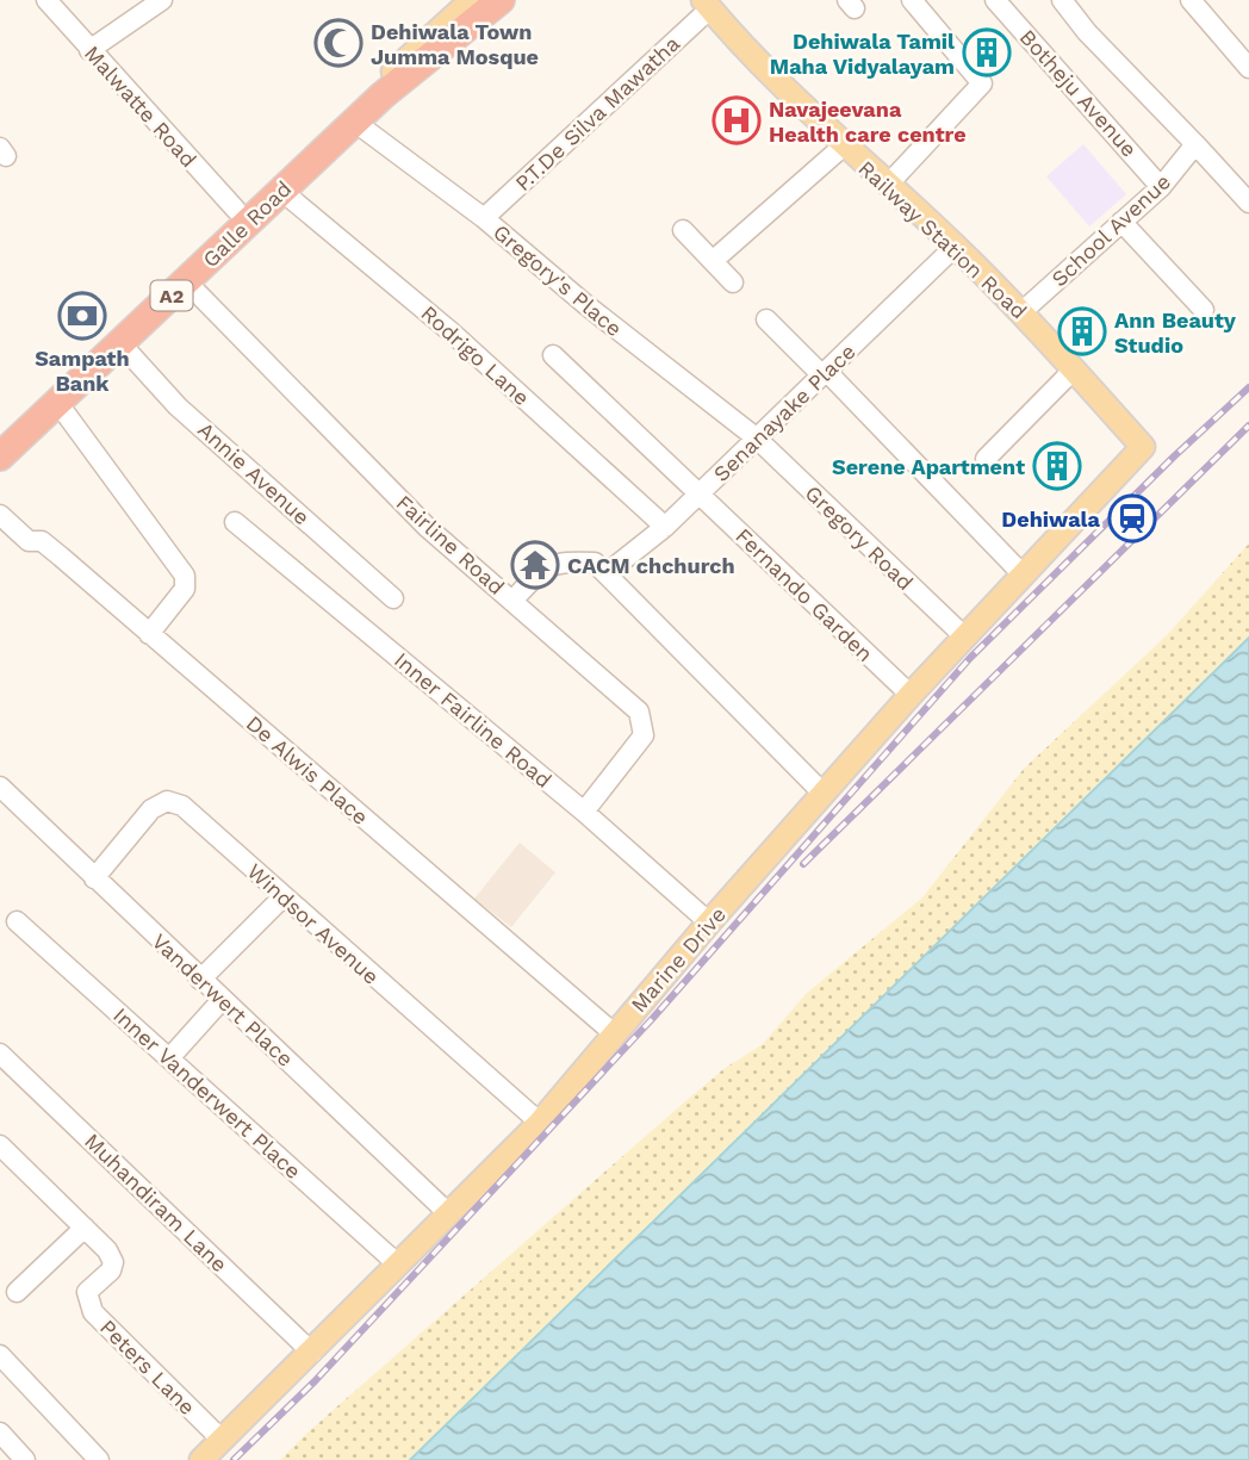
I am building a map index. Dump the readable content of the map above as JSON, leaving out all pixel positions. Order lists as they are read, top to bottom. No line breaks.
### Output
{"streets":{"highway":["Galle Road","A2"],"main road":["Railway Station Road","Marine Drive"],"street":["Botheju Avenue","Malwatte Road","P.T.De Silva Mawatha","School Avenue","Gregory's Place","Rodrigo Lane","Senanayake Place","Annie Avenue","Gregory Road","Fairline Road","Fernando Garden","Inner Fairline Road","De Alwis Place","Windsor Avenue","Vanderwert Place","Inner Vanderwert Place","Muhandiram Lane","Peters Lane"]},"crossings":[["Botheju Avenue","School Avenue"],["Malwatte Road","Galle Road"],["P.T.De Silva Mawatha","Railway Station Road"],["P.T.De Silva Mawatha","Gregory's Place"],["Galle Road","Gregory's Place"],["Galle Road","Rodrigo Lane"],["Galle Road","Annie Avenue"],["Galle Road","Fairline Road"],["School Avenue","Railway Station Road"],["Railway Station Road","Senanayake Place"],["Railway Station Road","Marine Drive"],["Gregory's Place","Senanayake Place"],["Gregory's Place","Gregory Road"],["Rodrigo Lane","Senanayake Place"],["Senanayake Place","Gregory Road"],["Senanayake Place","Fernando Garden"],["Gregory Road","Marine Drive"],["Fairline Road","Inner Fairline Road"],["Fernando Garden","Marine Drive"],["Inner Fairline Road","Marine Drive"],["De Alwis Place","Marine Drive"],["Windsor Avenue","Marine Drive"],["Windsor Avenue","Vanderwert Place"],["Marine Drive","Vanderwert Place"],["Marine Drive","Inner Vanderwert Place"],["Marine Drive","Muhandiram Lane"],["Marine Drive","Peters Lane"]],"places":{"mosque":["Dehiwala Town Jumma Mosque"],"building":["Dehiwala Tamil Maha Vidyalayam","Ann Beauty Studio","Serene Apartment"],"hospital":["Navajeevana Health care centre"],"bank":["Sampath Bank"],"station":["Dehiwala"],"temple":["CACM chchurch"]}}
